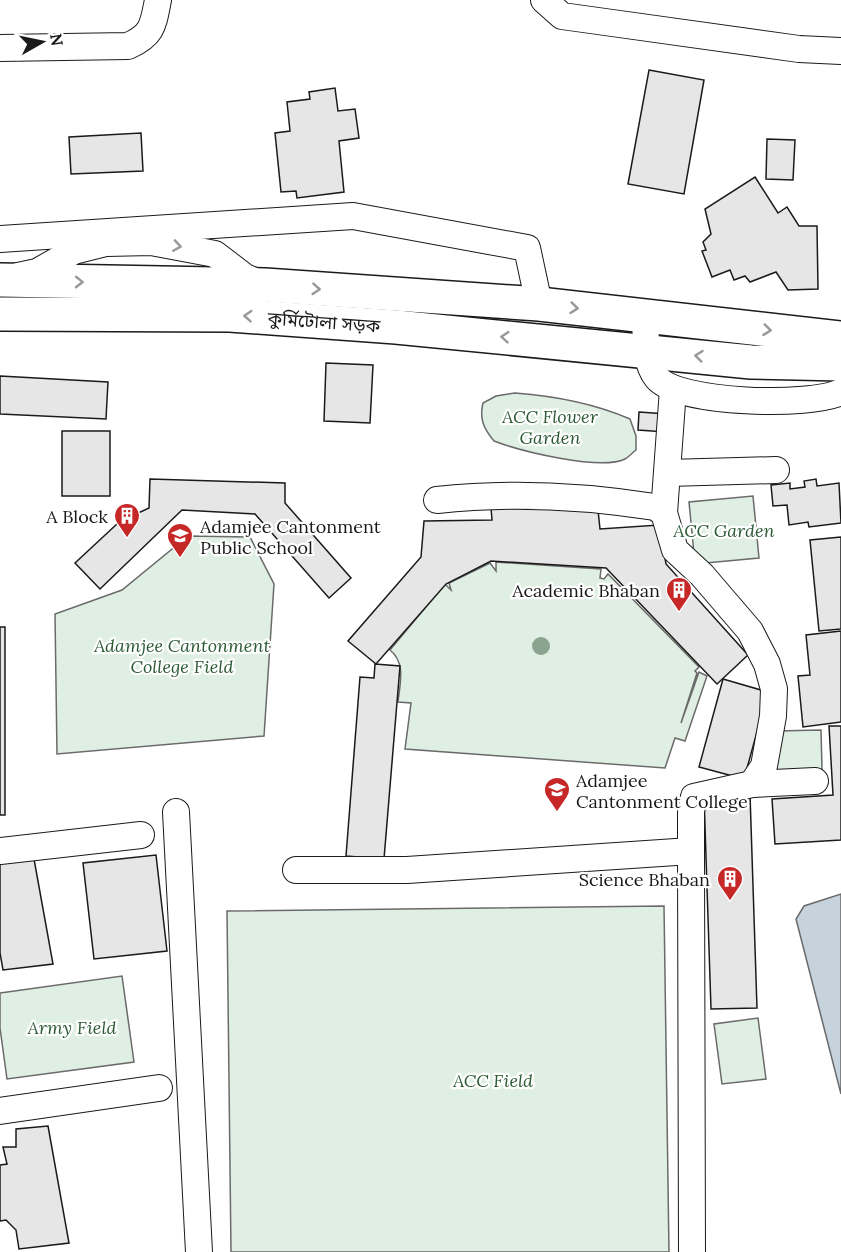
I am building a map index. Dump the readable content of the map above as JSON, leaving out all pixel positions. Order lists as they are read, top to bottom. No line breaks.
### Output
{"streets":{"main road":["কুর্মিটোলা সড়ক"]},"parks":["ACC Flower Garden","ACC Garden","Adamjee Cantonment College Field","Army Field","ACC Field"],"places":{"building":["A Block","Academic Bhaban","Science Bhaban"],"school or university":["Adamjee Cantonment Public School","Adamjee Cantonment College"]},"north":"right"}
